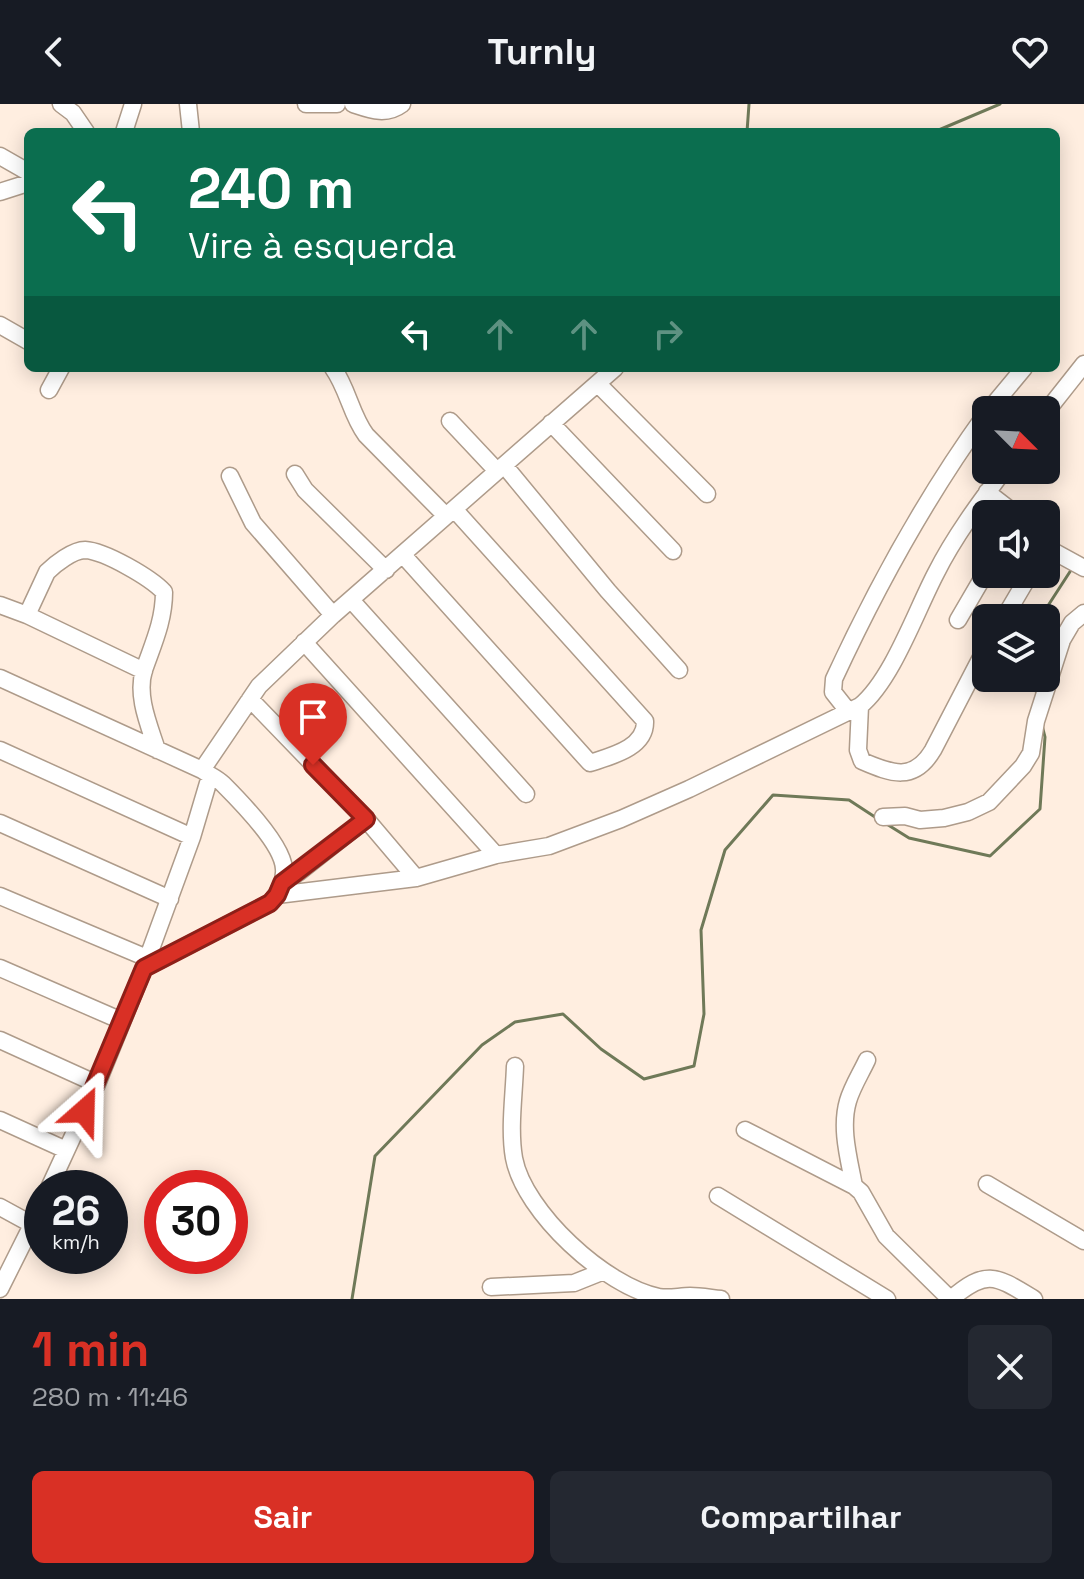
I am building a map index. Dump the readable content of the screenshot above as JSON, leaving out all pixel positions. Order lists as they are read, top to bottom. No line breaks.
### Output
{"north":"bottom right","page":{"header":"Turnly","turn":["240 m","Vire à esquerda"],"speed":"26 km/h","limit":"30","heading":["1 min","280 m · 11:46"],"buttons":["Sair","Compartilhar"]}}
